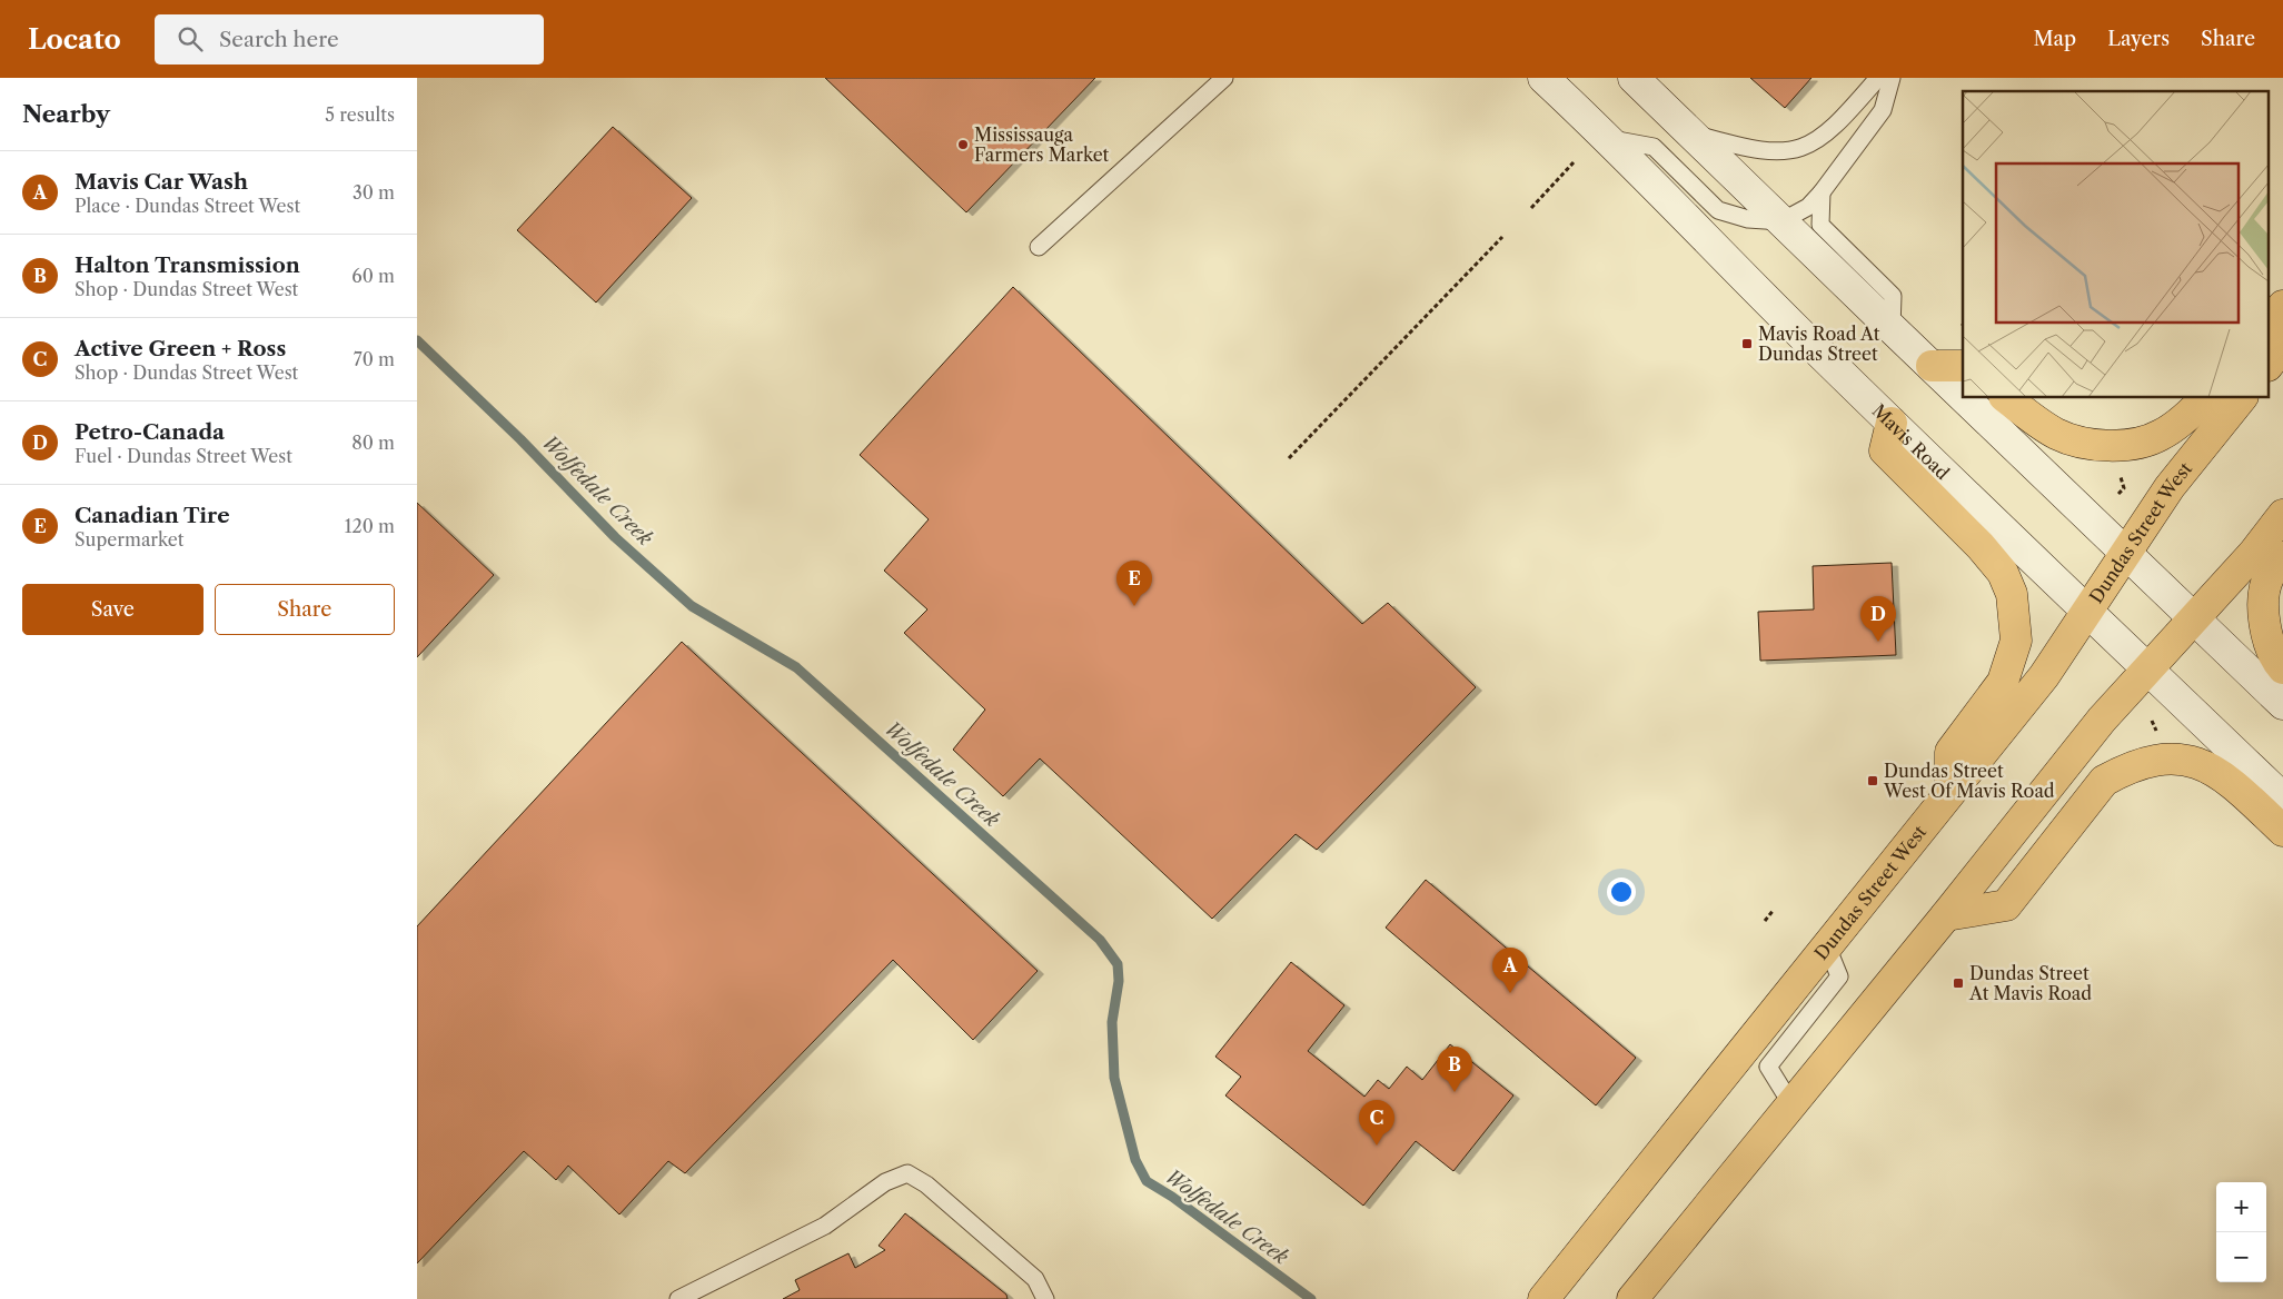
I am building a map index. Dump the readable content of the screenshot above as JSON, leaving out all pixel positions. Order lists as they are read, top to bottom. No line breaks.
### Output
{"streets":{"main road":["Mavis Road","Dundas Street West"]},"crossings":[["Mavis Road","Dundas Street West"]],"water":["Wolfedale Creek"],"places":{"other":["Mississauga Farmers Market"],"transit":["Mavis Road At Dundas Street","Dundas Street West Of Mavis Road","Dundas Street At Mavis Road"]},"page":{"header":"Locato","search":"Search here","nav":["Map","Layers","Share"],"heading":["Nearby","5 results"],"list":[{"mark":"A","name":"Mavis Car Wash","note":"Place · Dundas Street West","value":"30 m"},{"mark":"B","name":"Halton Transmission","note":"Shop · Dundas Street West","value":"60 m"},{"mark":"C","name":"Active Green + Ross","note":"Shop · Dundas Street West","value":"70 m"},{"mark":"D","name":"Petro-Canada","note":"Fuel · Dundas Street West","value":"80 m"},{"mark":"E","name":"Canadian Tire","note":"Supermarket","value":"120 m"}],"pins":["E","D","A","B","C"],"buttons":["Save","Share"],"map_buttons":["+","−"]}}
